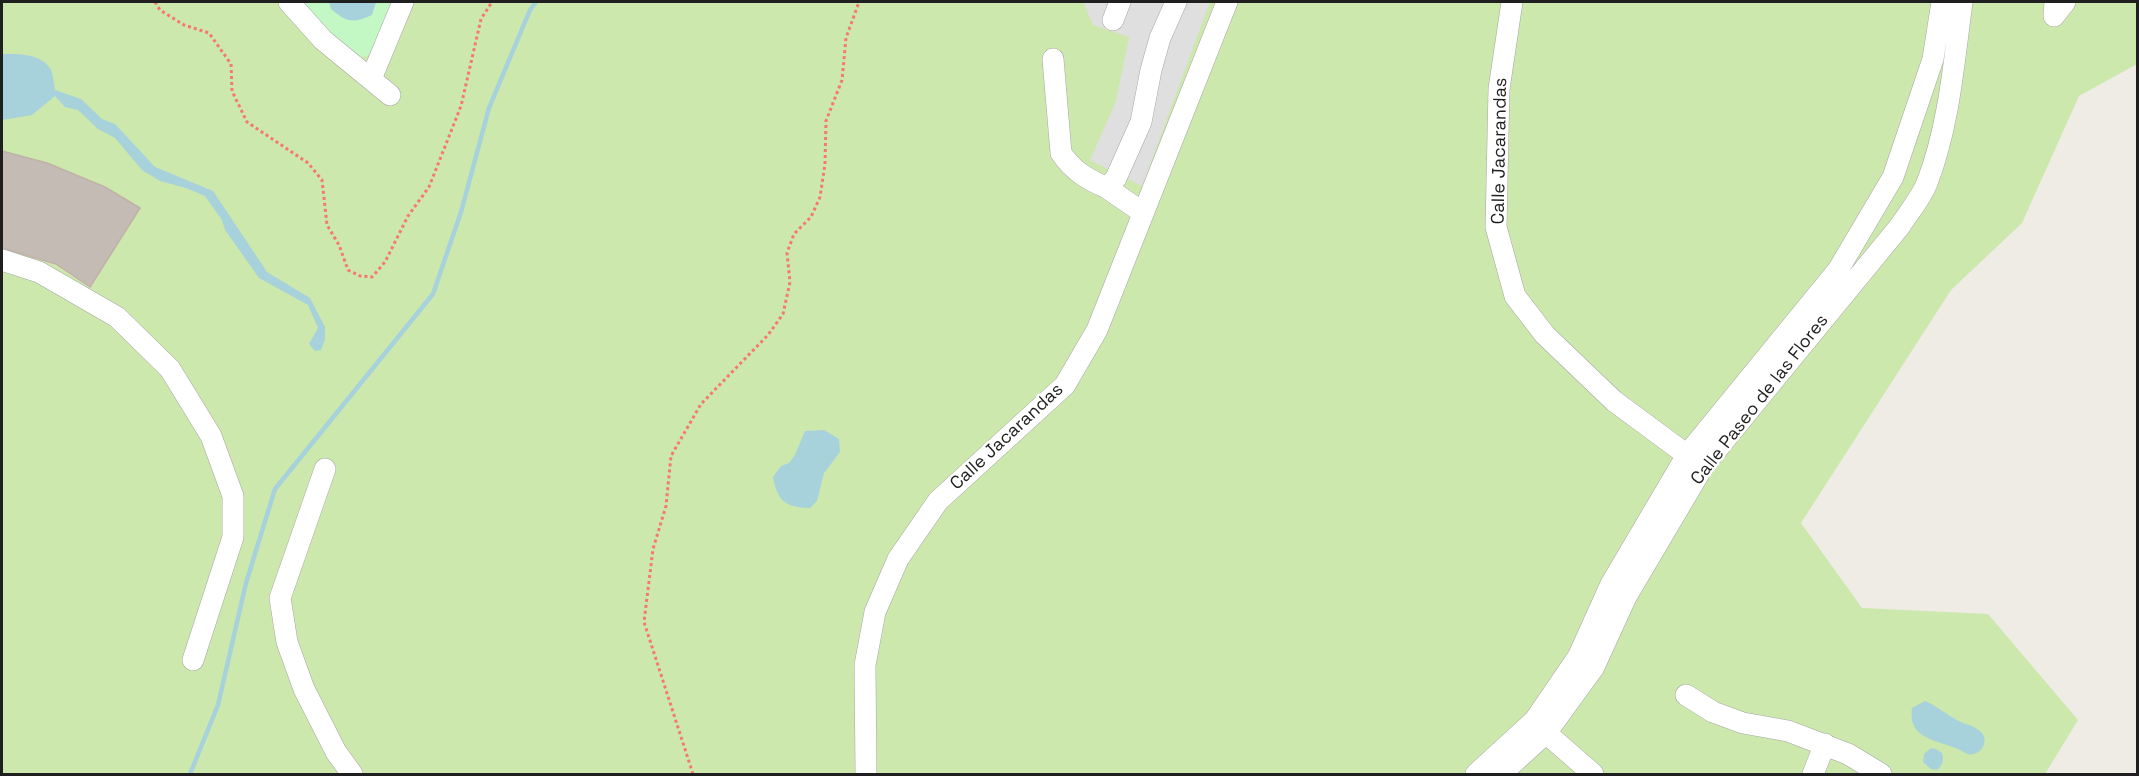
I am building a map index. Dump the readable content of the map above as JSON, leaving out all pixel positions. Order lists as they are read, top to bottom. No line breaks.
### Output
{"streets":{"street":["Calle Jacarandas","Calle Paseo de las Flores"]},"crossings":[["Calle Jacarandas","Calle Paseo de las Flores"]]}
